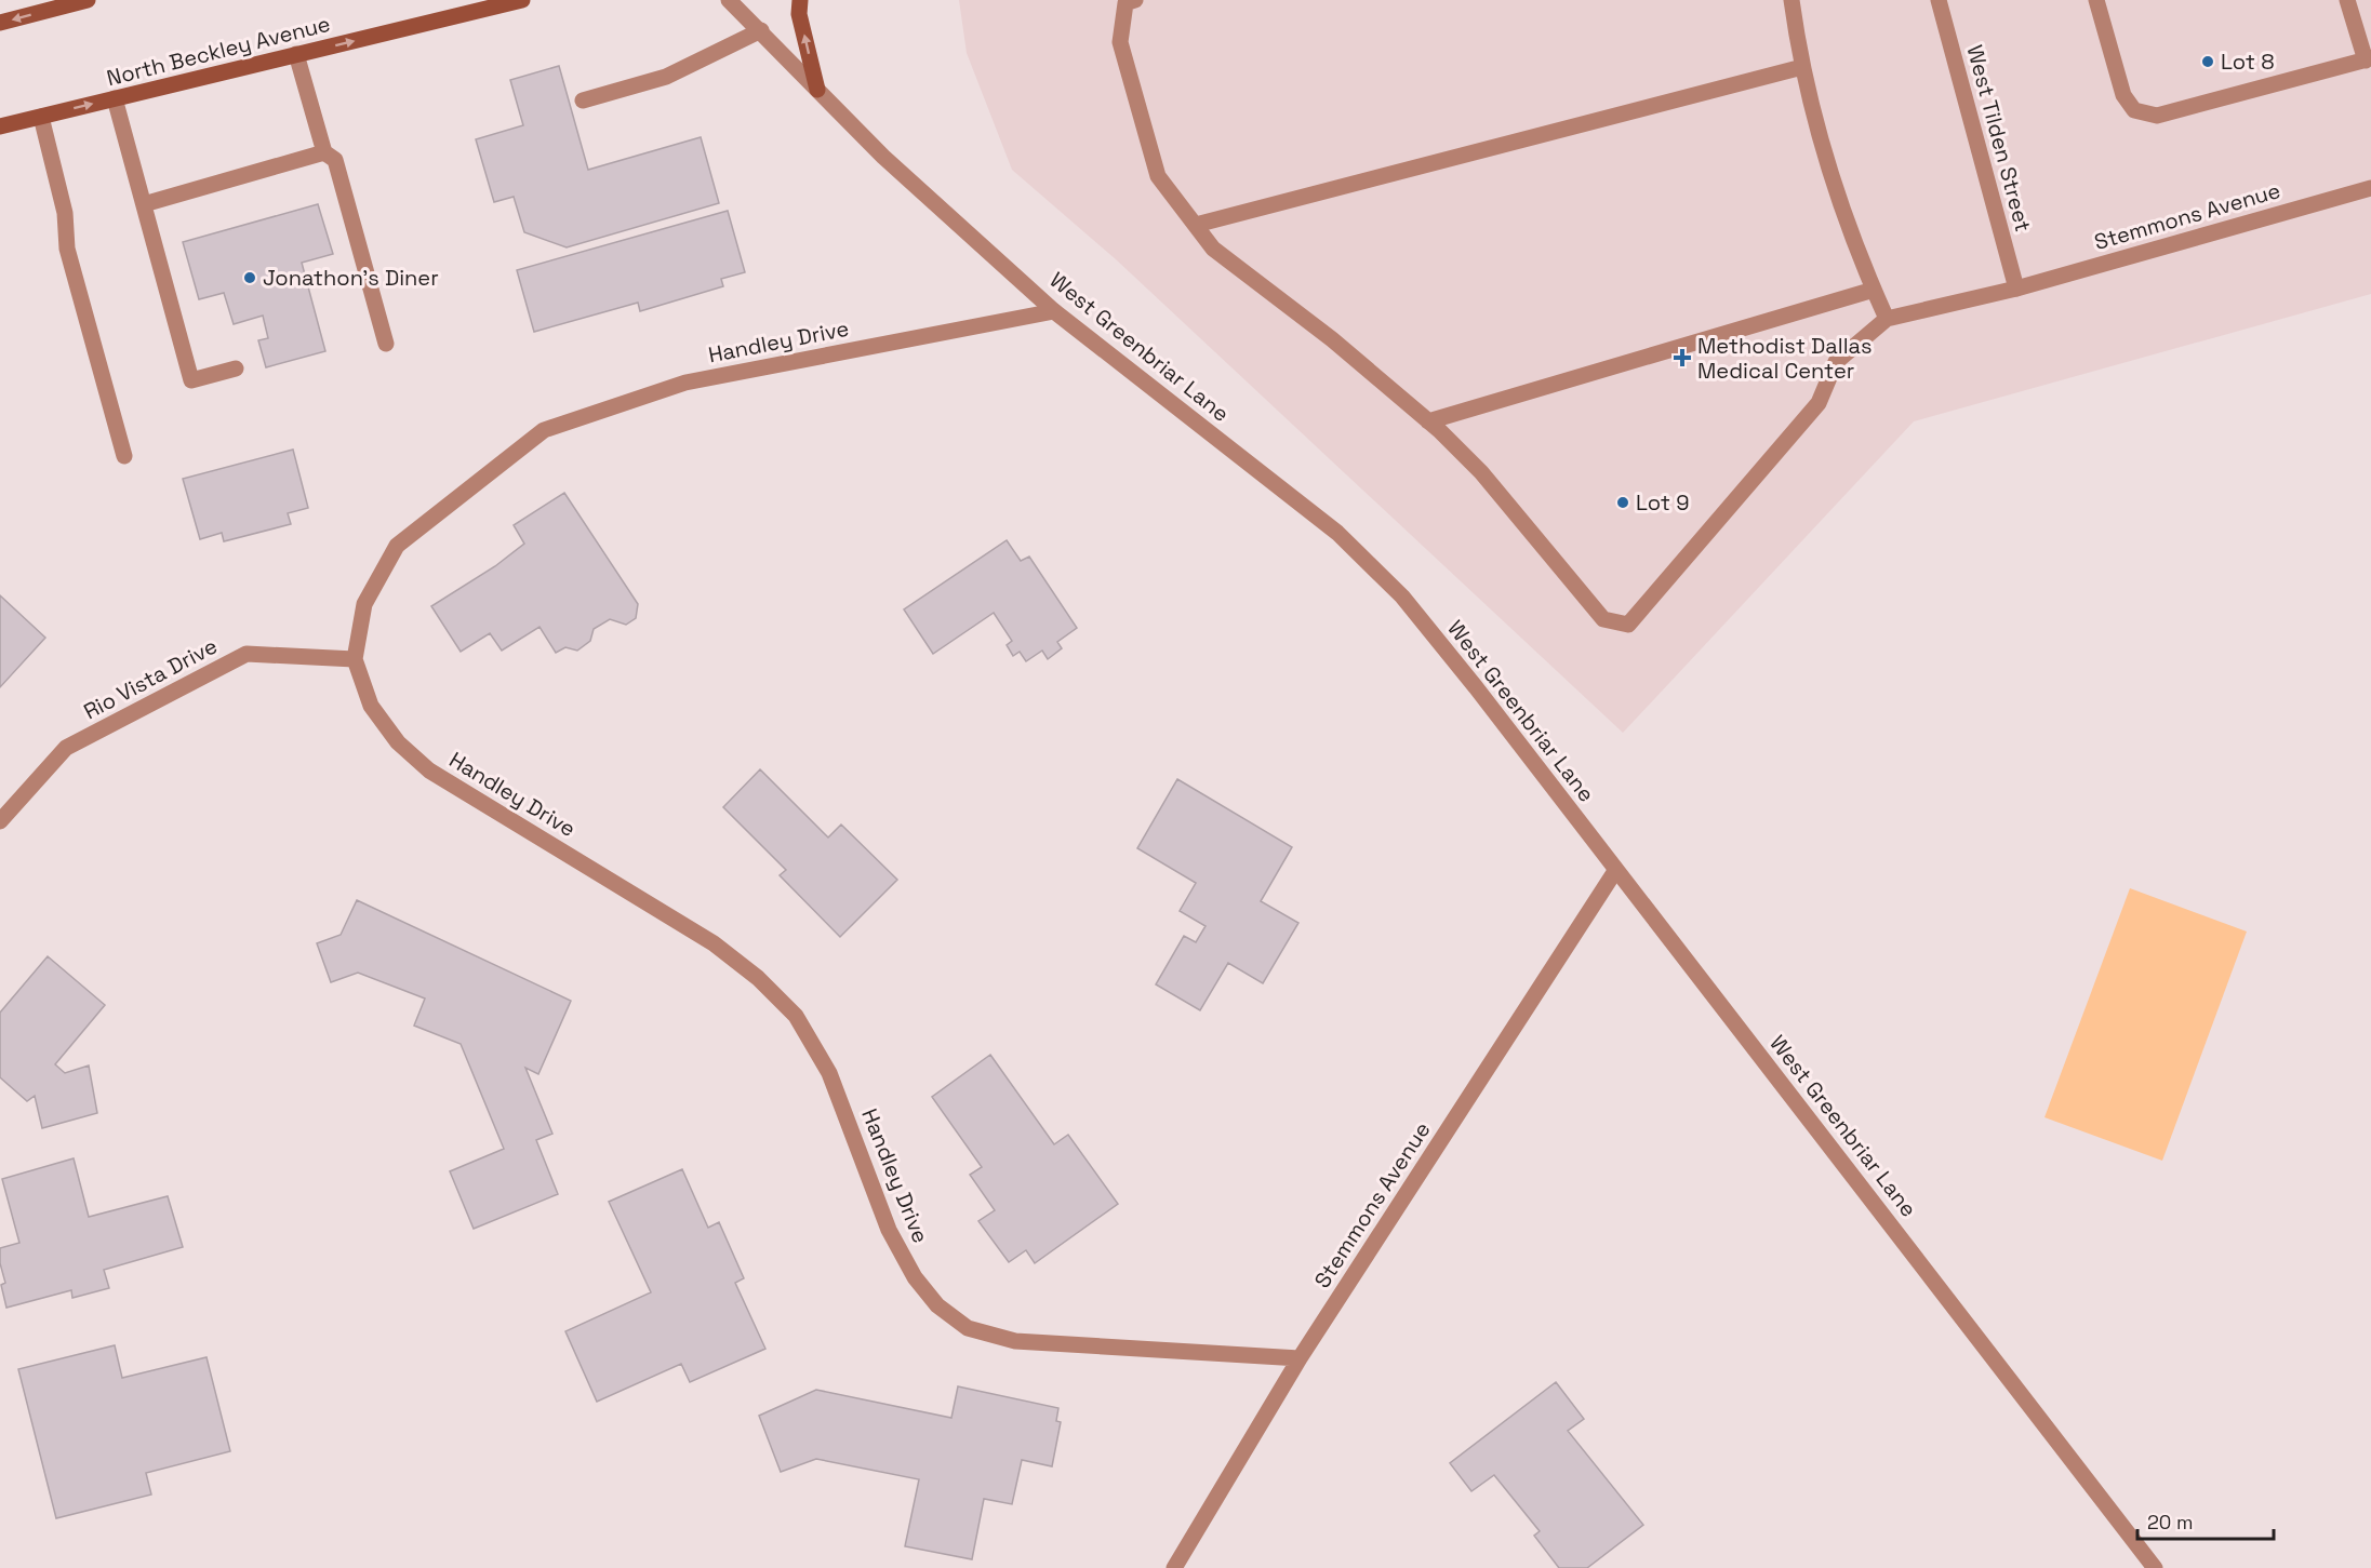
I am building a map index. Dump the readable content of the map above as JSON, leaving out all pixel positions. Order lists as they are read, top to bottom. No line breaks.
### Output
{"streets":{"main road":["North Beckley Avenue"],"street":["West Tilden Street","Stemmons Avenue","Handley Drive","West Greenbriar Lane","Rio Vista Drive"]},"crossings":[["West Tilden Street","Stemmons Avenue"],["Stemmons Avenue","Handley Drive"],["Stemmons Avenue","West Greenbriar Lane"],["Handley Drive","West Greenbriar Lane"],["Handley Drive","Rio Vista Drive"]],"one_way":["North Beckley Avenue"],"places":{"other":["Lot 8","Jonathon's Diner","Lot 9"],"health":["Methodist Dallas Medical Center"]},"scale_bar":"20 m"}
